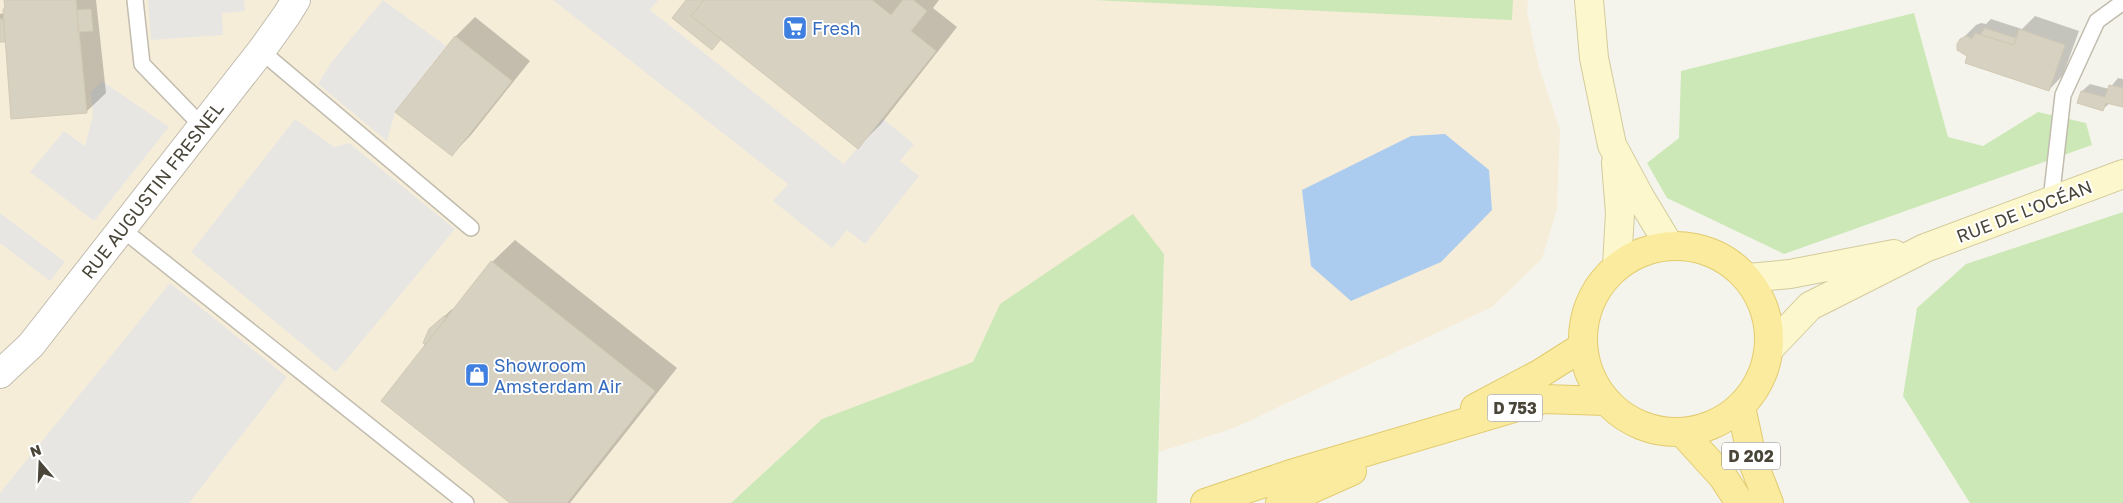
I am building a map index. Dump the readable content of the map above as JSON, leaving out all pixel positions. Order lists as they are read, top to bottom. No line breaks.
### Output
{"streets":{"main road":["RUE DE L'OCÉAN","D 753","D 202"],"street":["RUE AUGUSTIN FRESNEL"]},"places":{"supermarket":["Fresh"],"shop":["Showroom Amsterdam Air"]},"north":"top"}
